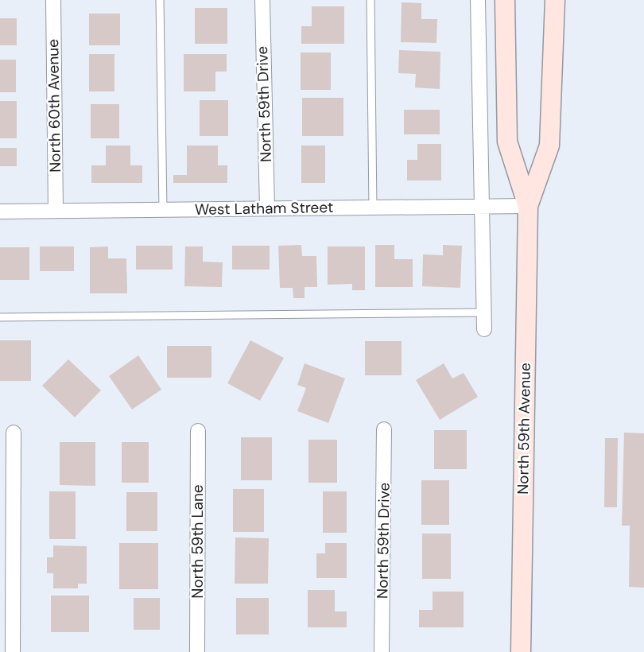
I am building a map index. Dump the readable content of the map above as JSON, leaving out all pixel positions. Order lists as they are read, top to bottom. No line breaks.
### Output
{"streets":{"main road":["North 59th Avenue"],"street":["North 59th Drive","North 60th Avenue","West Latham Street","North 59th Lane"]},"crossings":[["North 59th Drive","West Latham Street"],["North 60th Avenue","West Latham Street"],["West Latham Street","North 59th Avenue"]]}
